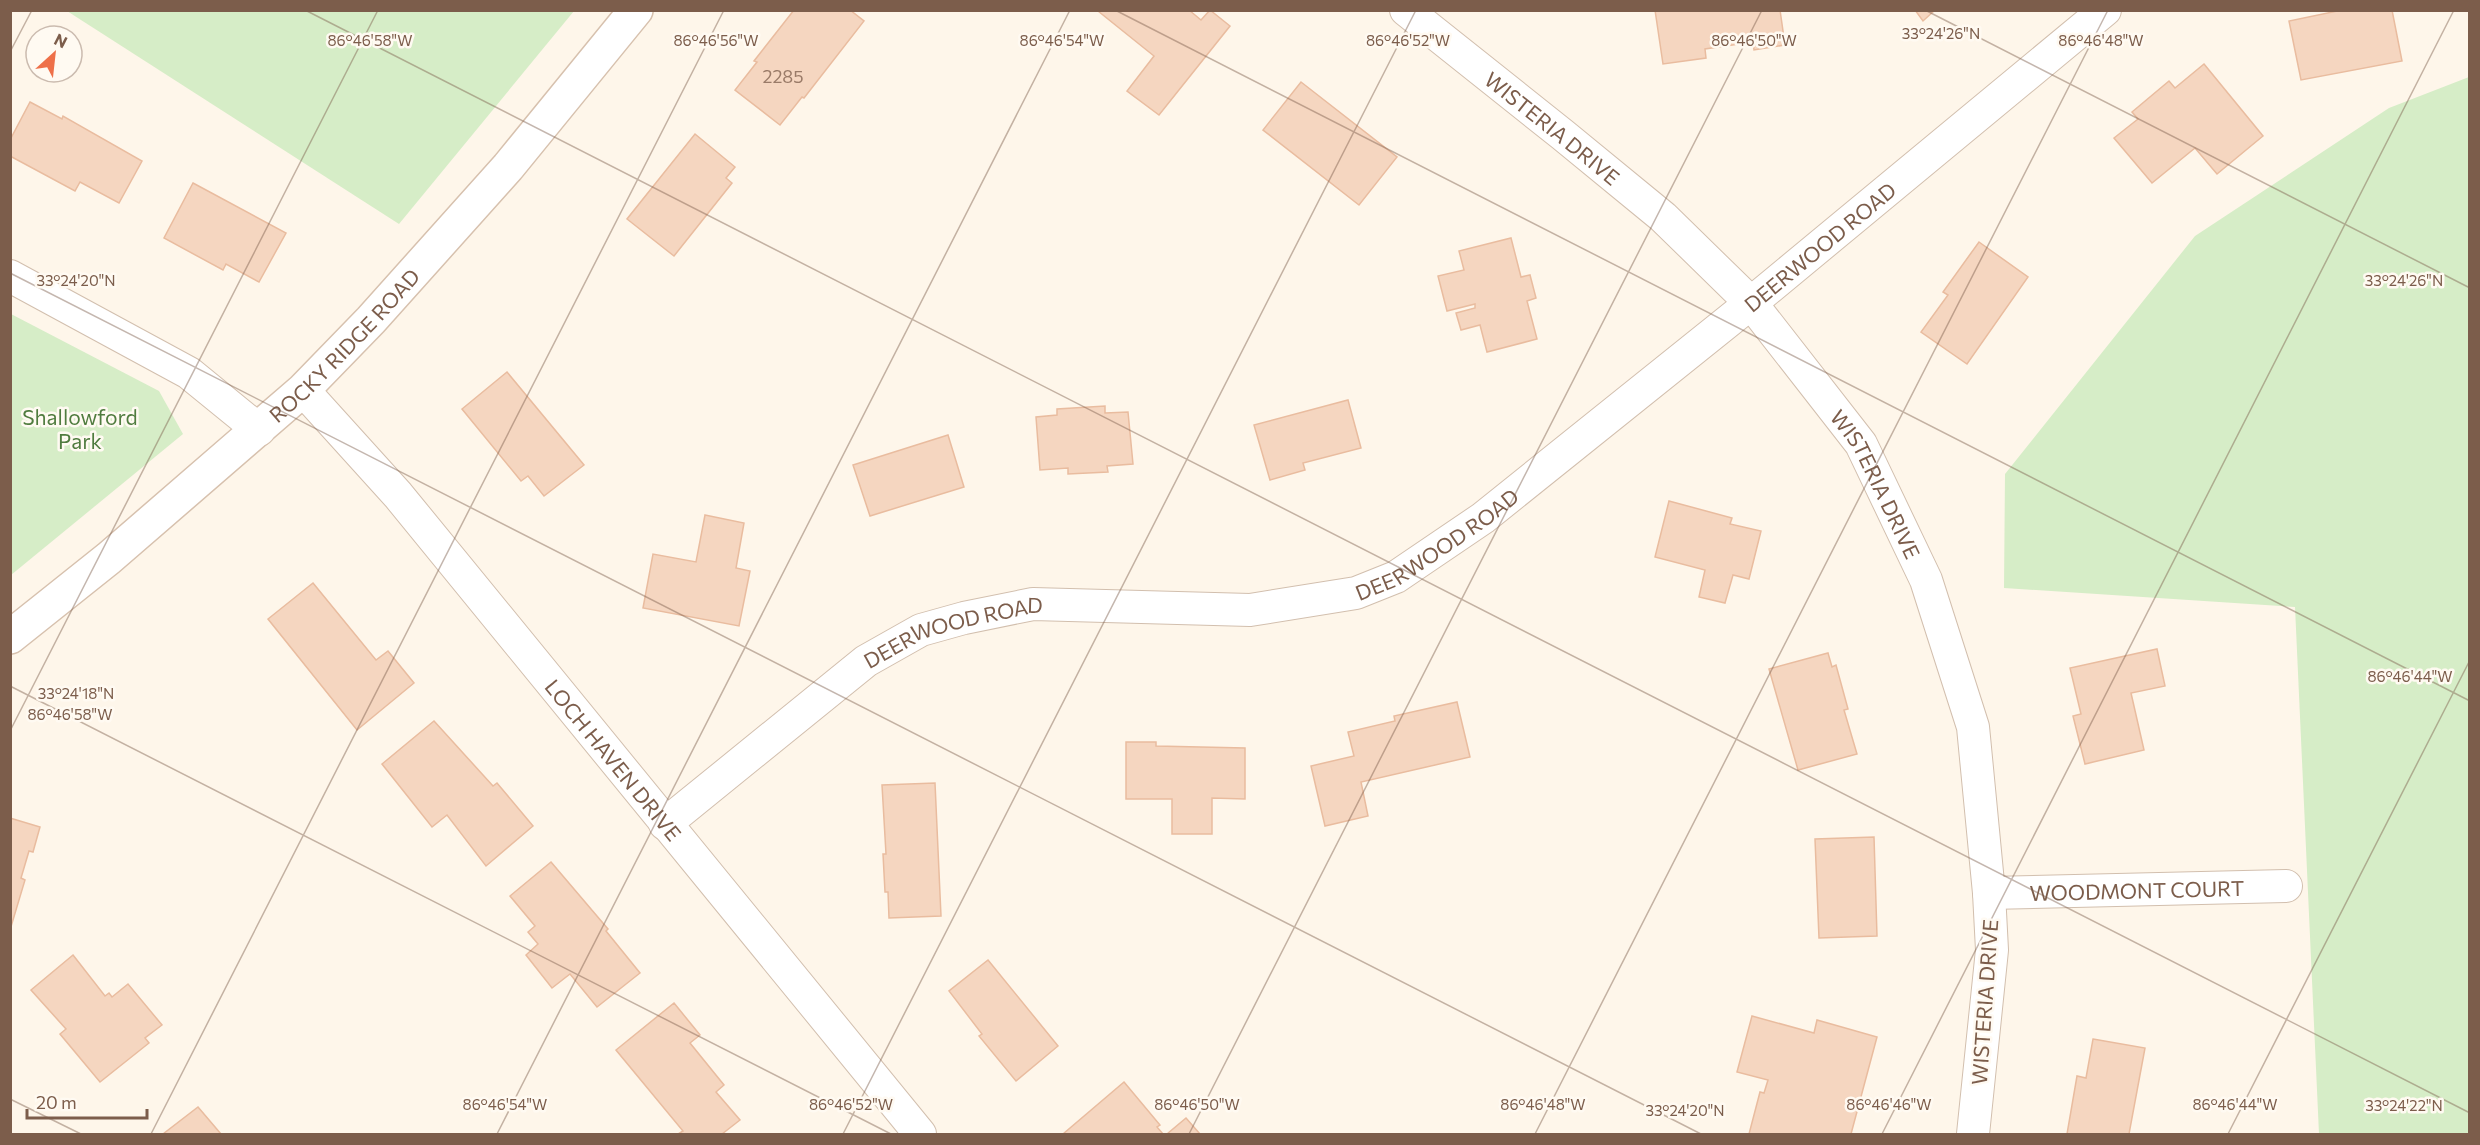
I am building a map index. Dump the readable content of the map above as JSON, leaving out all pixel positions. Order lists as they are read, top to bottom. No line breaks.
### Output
{"streets":{"main road":["ROCKY RIDGE ROAD"],"street":["WISTERIA DRIVE","DEERWOOD ROAD","LOCH HAVEN DRIVE","WOODMONT COURT"]},"crossings":[["WISTERIA DRIVE","DEERWOOD ROAD"],["WISTERIA DRIVE","WOODMONT COURT"],["DEERWOOD ROAD","LOCH HAVEN DRIVE"],["ROCKY RIDGE ROAD","LOCH HAVEN DRIVE"]],"parks":["Shallowford Park"],"house_numbers":["2285"],"scale_bar":"20 m","north":"top right","coordinates":["33°24'26\"N","86°46'58\"W","86°46'56\"W","86°46'54\"W","86°46'52\"W","86°46'50\"W","86°46'48\"W","33°24'20\"N","86°46'44\"W","33°24'18\"N","86°46'46\"W","33°24'22\"N"]}
